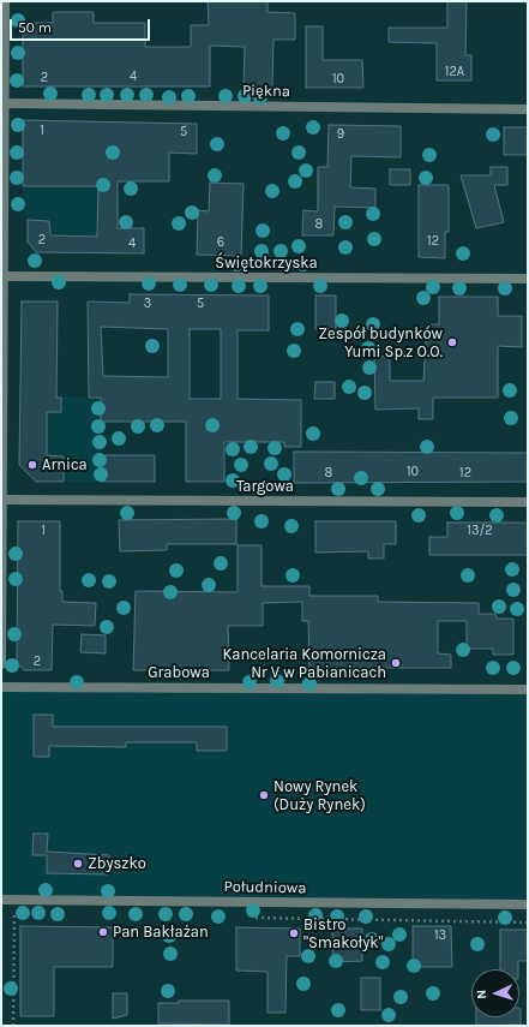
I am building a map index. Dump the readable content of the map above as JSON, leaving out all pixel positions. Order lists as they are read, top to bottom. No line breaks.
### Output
{"streets":{"street":["Piękna","Świętokrzyska","Targowa","Grabowa","Południowa"]},"places":["Zespół budynków Yumi Sp.z O.O.","Arnica","Kancelaria Komornicza Nr V w Pabianicach","Nowy Rynek (Duży Rynek)","Zbyszko","Pan Bakłażan","Bistro \"Smakołyk\""],"house_numbers":["12A","4","2","10","1","5","9","8","2","12","6","4","3","5","10","8","12","1","13/2","2","13"],"scale_bar":"50 m","north":"left"}
